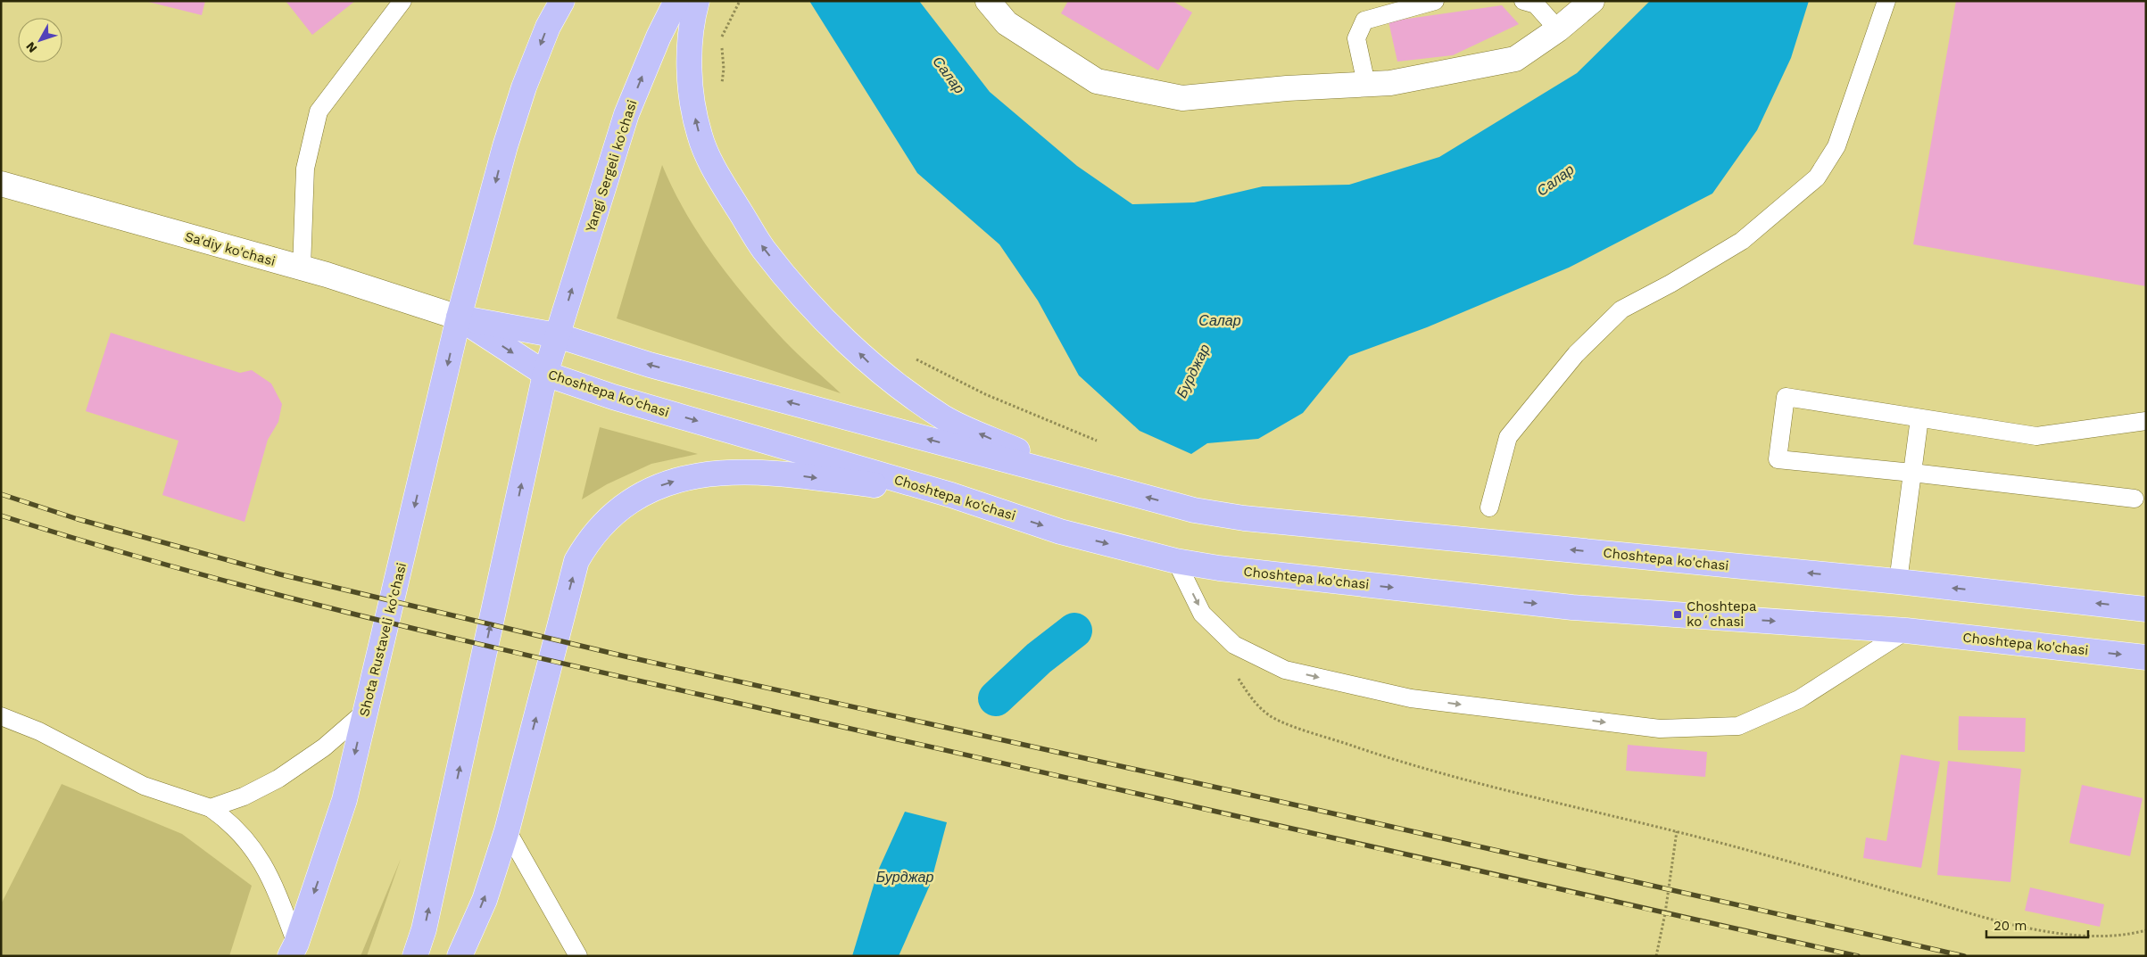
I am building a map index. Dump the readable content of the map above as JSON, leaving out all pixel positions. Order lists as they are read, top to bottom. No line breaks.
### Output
{"streets":{"main road":["Yangi Sergeli ko'chasi","Choshtepa ko'chasi","Shota Rustaveli ko'chasi"],"street":["Sa'diy ko'chasi"]},"crossings":[["Yangi Sergeli ko'chasi","Choshtepa ko'chasi"],["Sa'diy ko'chasi","Choshtepa ko'chasi"],["Sa'diy ko'chasi","Shota Rustaveli ko'chasi"],["Choshtepa ko'chasi","Shota Rustaveli ko'chasi"]],"water":["Салар","Бурджар"],"places":{"transit":["Choshtepa koʻchasi"]},"scale_bar":"20 m","north":"bottom left"}
